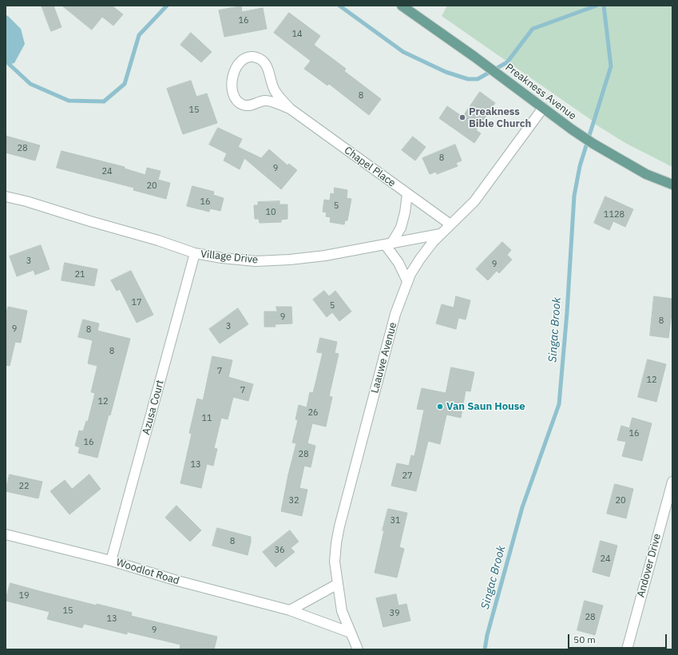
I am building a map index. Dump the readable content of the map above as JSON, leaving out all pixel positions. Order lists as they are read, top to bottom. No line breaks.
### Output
{"streets":{"main road":["Preakness Avenue"],"street":["Chapel Place","Village Drive","Laauwe Avenue","Azusa Court","Andover Drive","Woodlot Road"]},"crossings":[["Preakness Avenue","Laauwe Avenue"],["Chapel Place","Laauwe Avenue"],["Village Drive","Laauwe Avenue"],["Village Drive","Azusa Court"],["Laauwe Avenue","Woodlot Road"],["Azusa Court","Woodlot Road"]],"water":["Singac Brook"],"places":["Preakness Bible Church","Van Saun House"],"house_numbers":["16","14","8","15","28","8","9","24","20","16","5","10","1128","3","9","21","17","5","9","8","3","9","8","8","7","12","7","12","26","11","16","16","28","13","27","22","32","20","31","8","36","24","19","15","39","28","13","9"],"scale_bar":"50 m"}
